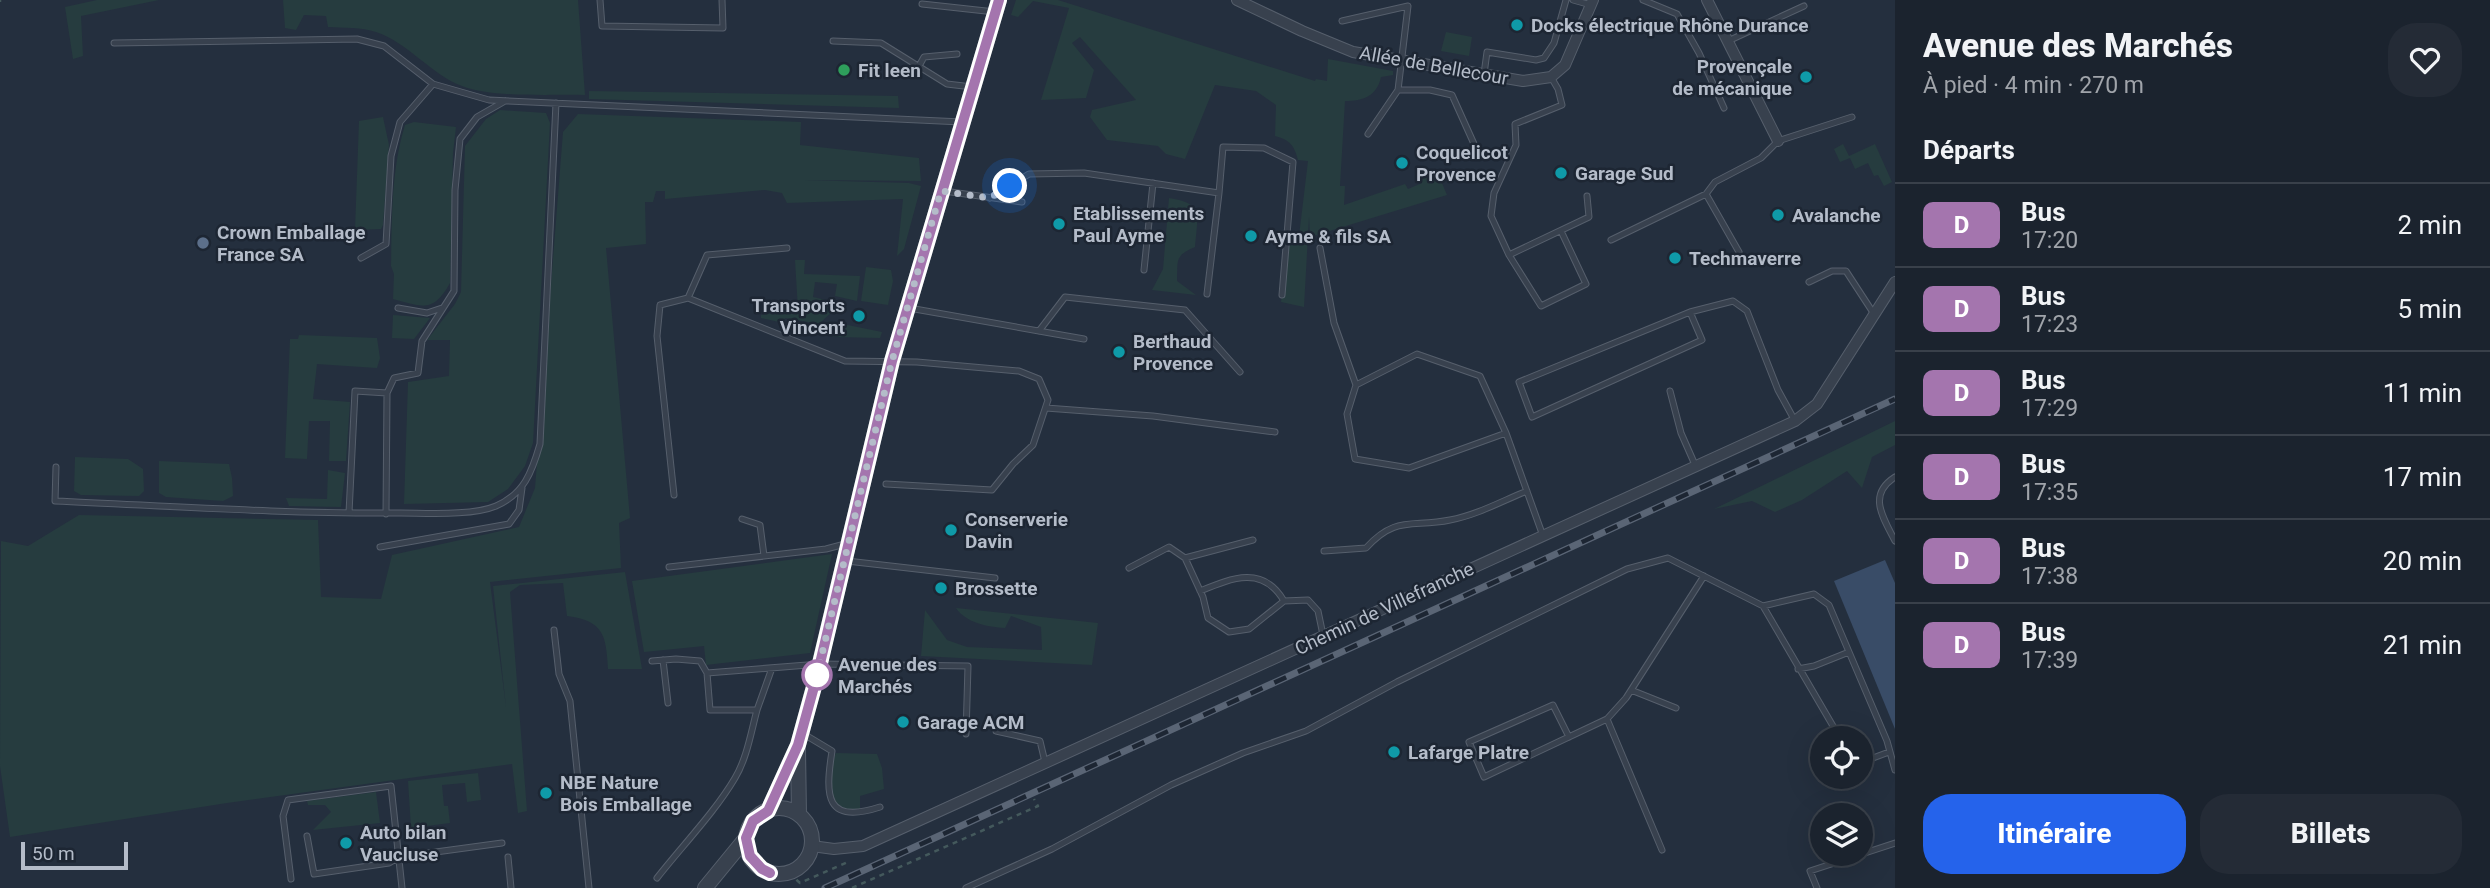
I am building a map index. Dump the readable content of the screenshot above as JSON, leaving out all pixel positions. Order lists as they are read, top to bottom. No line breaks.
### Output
{"streets":{"street":["Allée de Bellecour","Chemin de Villefranche"]},"places":["Docks électrique Rhône Durance","Fit leen","Provençale de mécanique","Coquelicot Provence","Garage Sud","Avalanche","Etablissements Paul Ayme","Ayme & fils SA","Crown Emballage France SA","Techmaverre","Transports Vincent","Berthaud Provence","Conserverie Davin","Brossette","Avenue des Marchés","Garage ACM","Lafarge Platre","NBE Nature Bois Emballage","Auto bilan Vaucluse"],"lines":["bus line D"],"scale_bar":"50 m","page":{"heading":[["Avenue des Marchés","À pied · 4 min · 270 m"],"Départs"],"list":[{"mark":"D","name":"Bus","note":"17:20","value":"2 min"},{"mark":"D","name":"Bus","note":"17:23","value":"5 min"},{"mark":"D","name":"Bus","note":"17:29","value":"11 min"},{"mark":"D","name":"Bus","note":"17:35","value":"17 min"},{"mark":"D","name":"Bus","note":"17:38","value":"20 min"},{"mark":"D","name":"Bus","note":"17:39","value":"21 min"}],"buttons":["Itinéraire","Billets"],"scale":"50 m"}}
